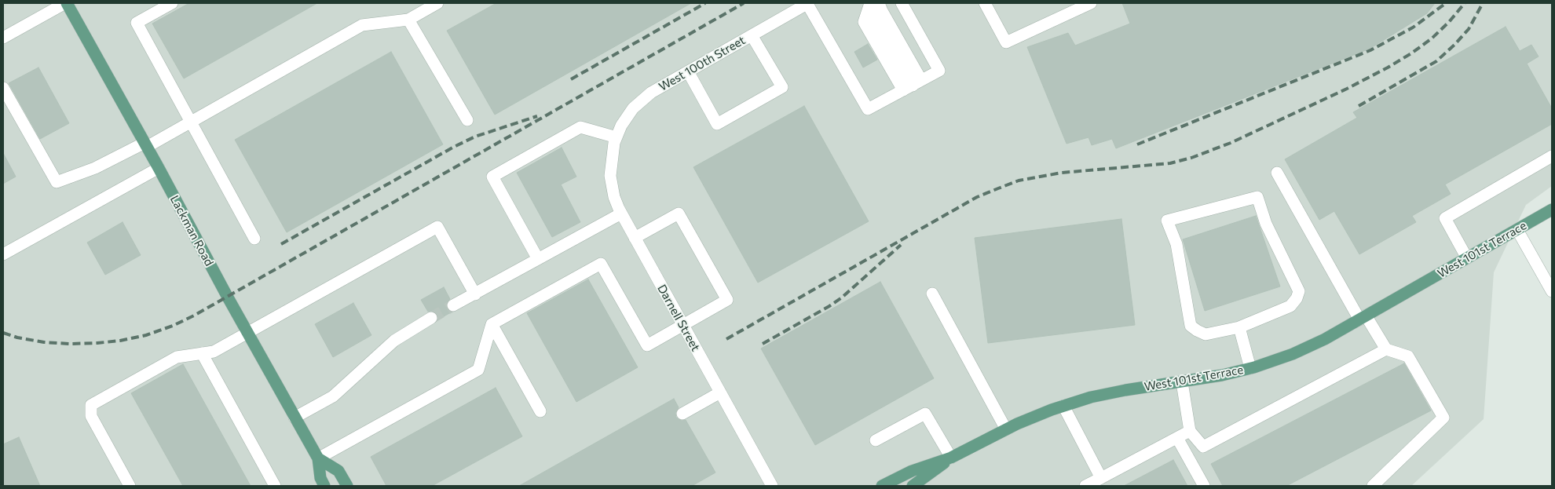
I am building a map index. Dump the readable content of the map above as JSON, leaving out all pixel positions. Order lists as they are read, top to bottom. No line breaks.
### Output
{"streets":{"main road":["Lackman Road","West 101st Terrace"],"street":["West 100th Street","Darnell Street"]},"crossings":[["West 100th Street","Darnell Street"]]}
